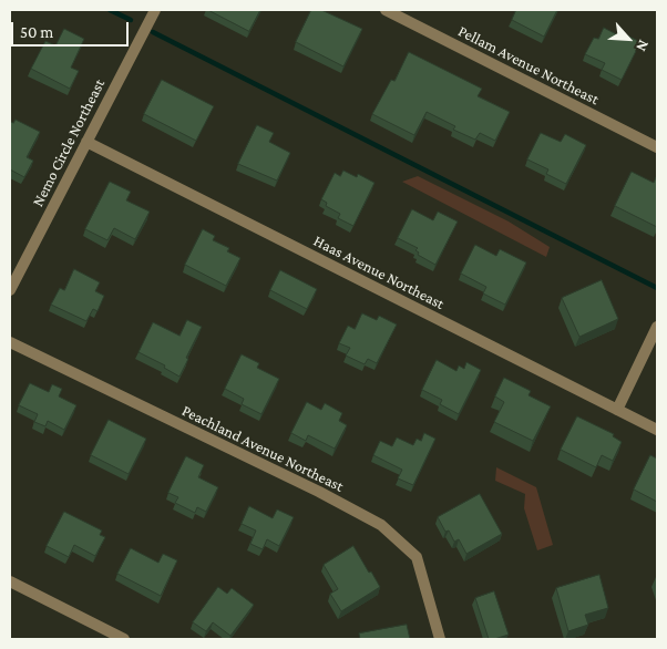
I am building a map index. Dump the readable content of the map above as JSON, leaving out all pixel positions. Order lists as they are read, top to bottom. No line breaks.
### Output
{"streets":{"street":["Pellam Avenue Northeast","Nemo Circle Northeast","Haas Avenue Northeast","Peachland Avenue Northeast"]},"crossings":[["Nemo Circle Northeast","Haas Avenue Northeast"]],"scale_bar":"50 m","north":"bottom right"}
